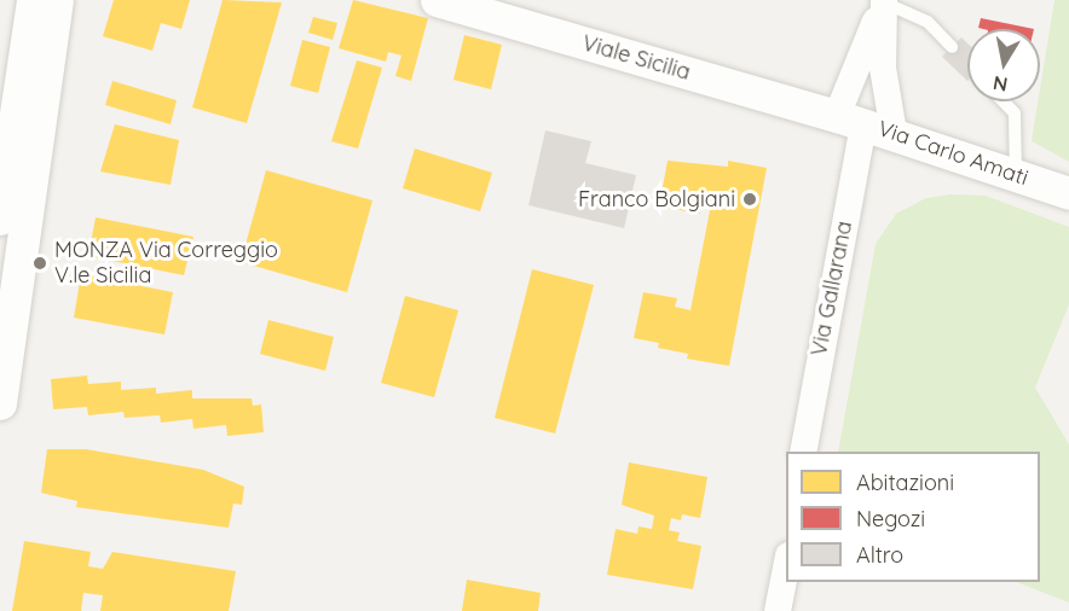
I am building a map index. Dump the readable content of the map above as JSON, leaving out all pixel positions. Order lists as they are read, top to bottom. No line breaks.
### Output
{"streets":{"street":["Viale Sicilia","Via Carlo Amati","Via Gallarana"]},"crossings":[["Viale Sicilia","Via Carlo Amati"],["Viale Sicilia","Via Gallarana"],["Via Carlo Amati","Via Gallarana"]],"places":["Franco Bolgiani","MONZA Via Correggio V.le Sicilia"],"legend":["Abitazioni","Negozi","Altro"],"north":"bottom"}
